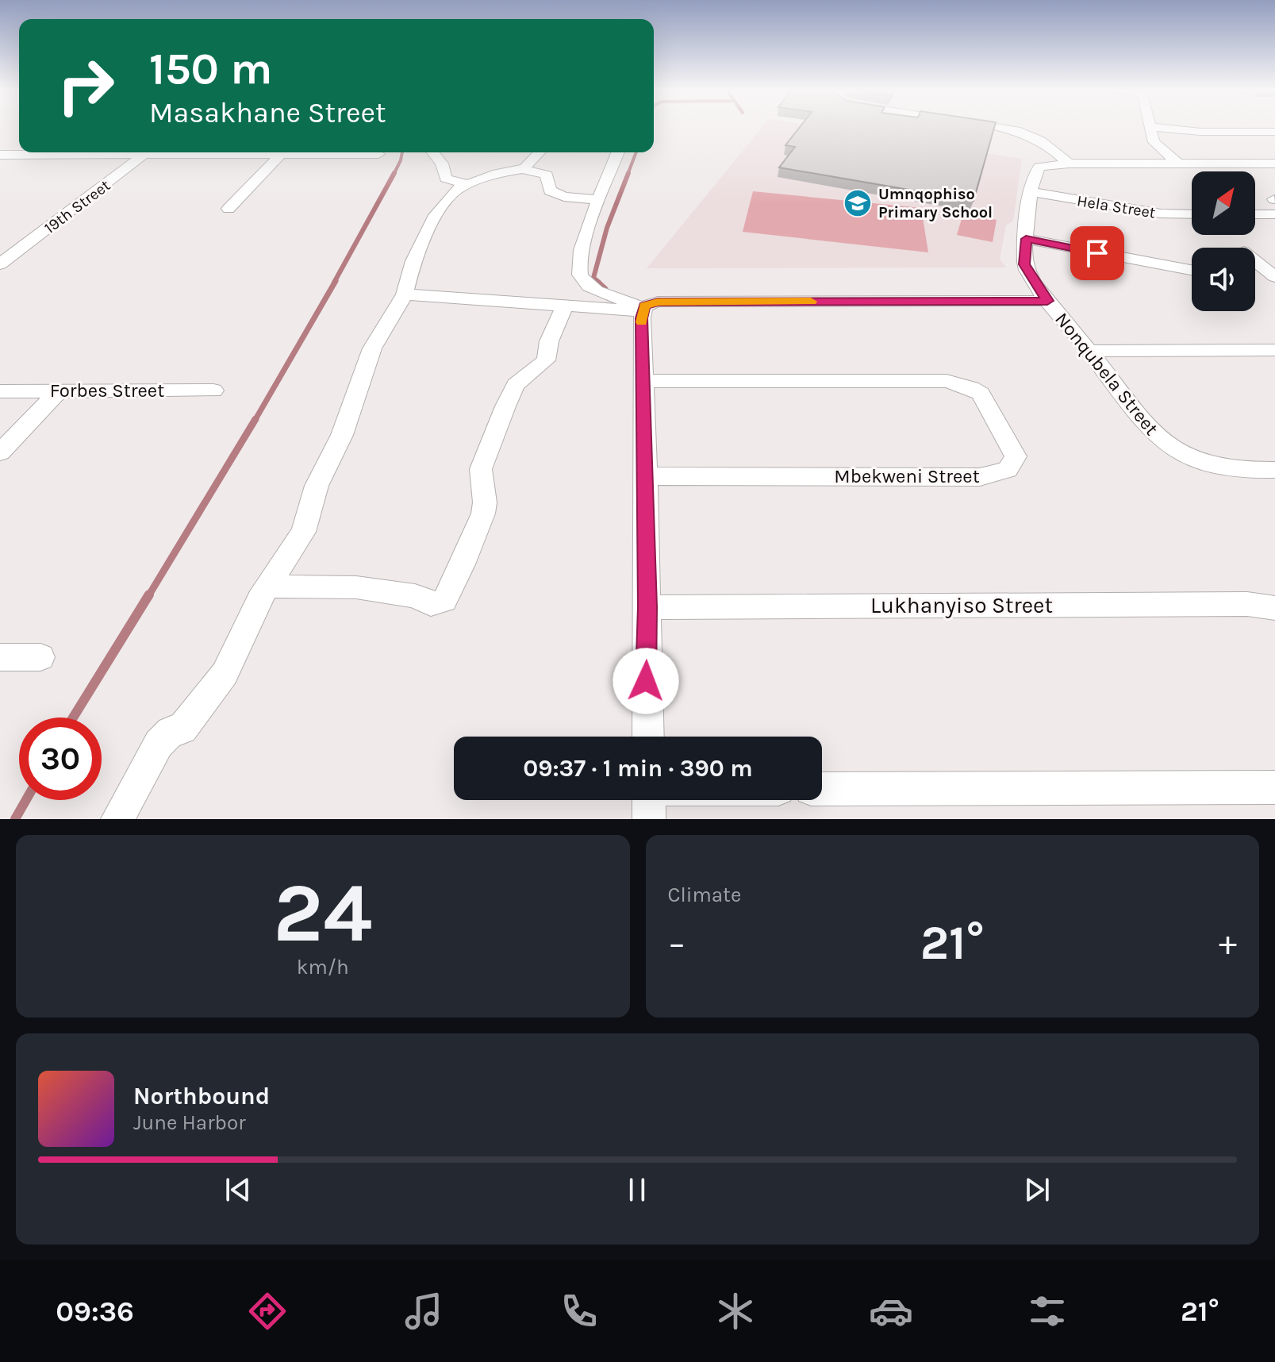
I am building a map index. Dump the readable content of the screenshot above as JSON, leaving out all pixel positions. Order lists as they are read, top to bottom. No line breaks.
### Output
{"streets":{"street":["19th Street","Hela Street","Nonqubela Street","Forbes Street","Mbekweni Street","Lukhanyiso Street"]},"crossings":[["Hela Street","Nonqubela Street"]],"places":{"school or university":["Umnqophiso Primary School"]},"north":"top right","page":{"turn":["150 m","Masakhane Street"],"limit":"30","trip":"09:37 · 1 min · 390 m","tile":[["24","km/h"],"Climate"],"heat":["−","21°","+"],"song":["Northbound","June Harbor"],"tabs":["09:36","21°"]}}
